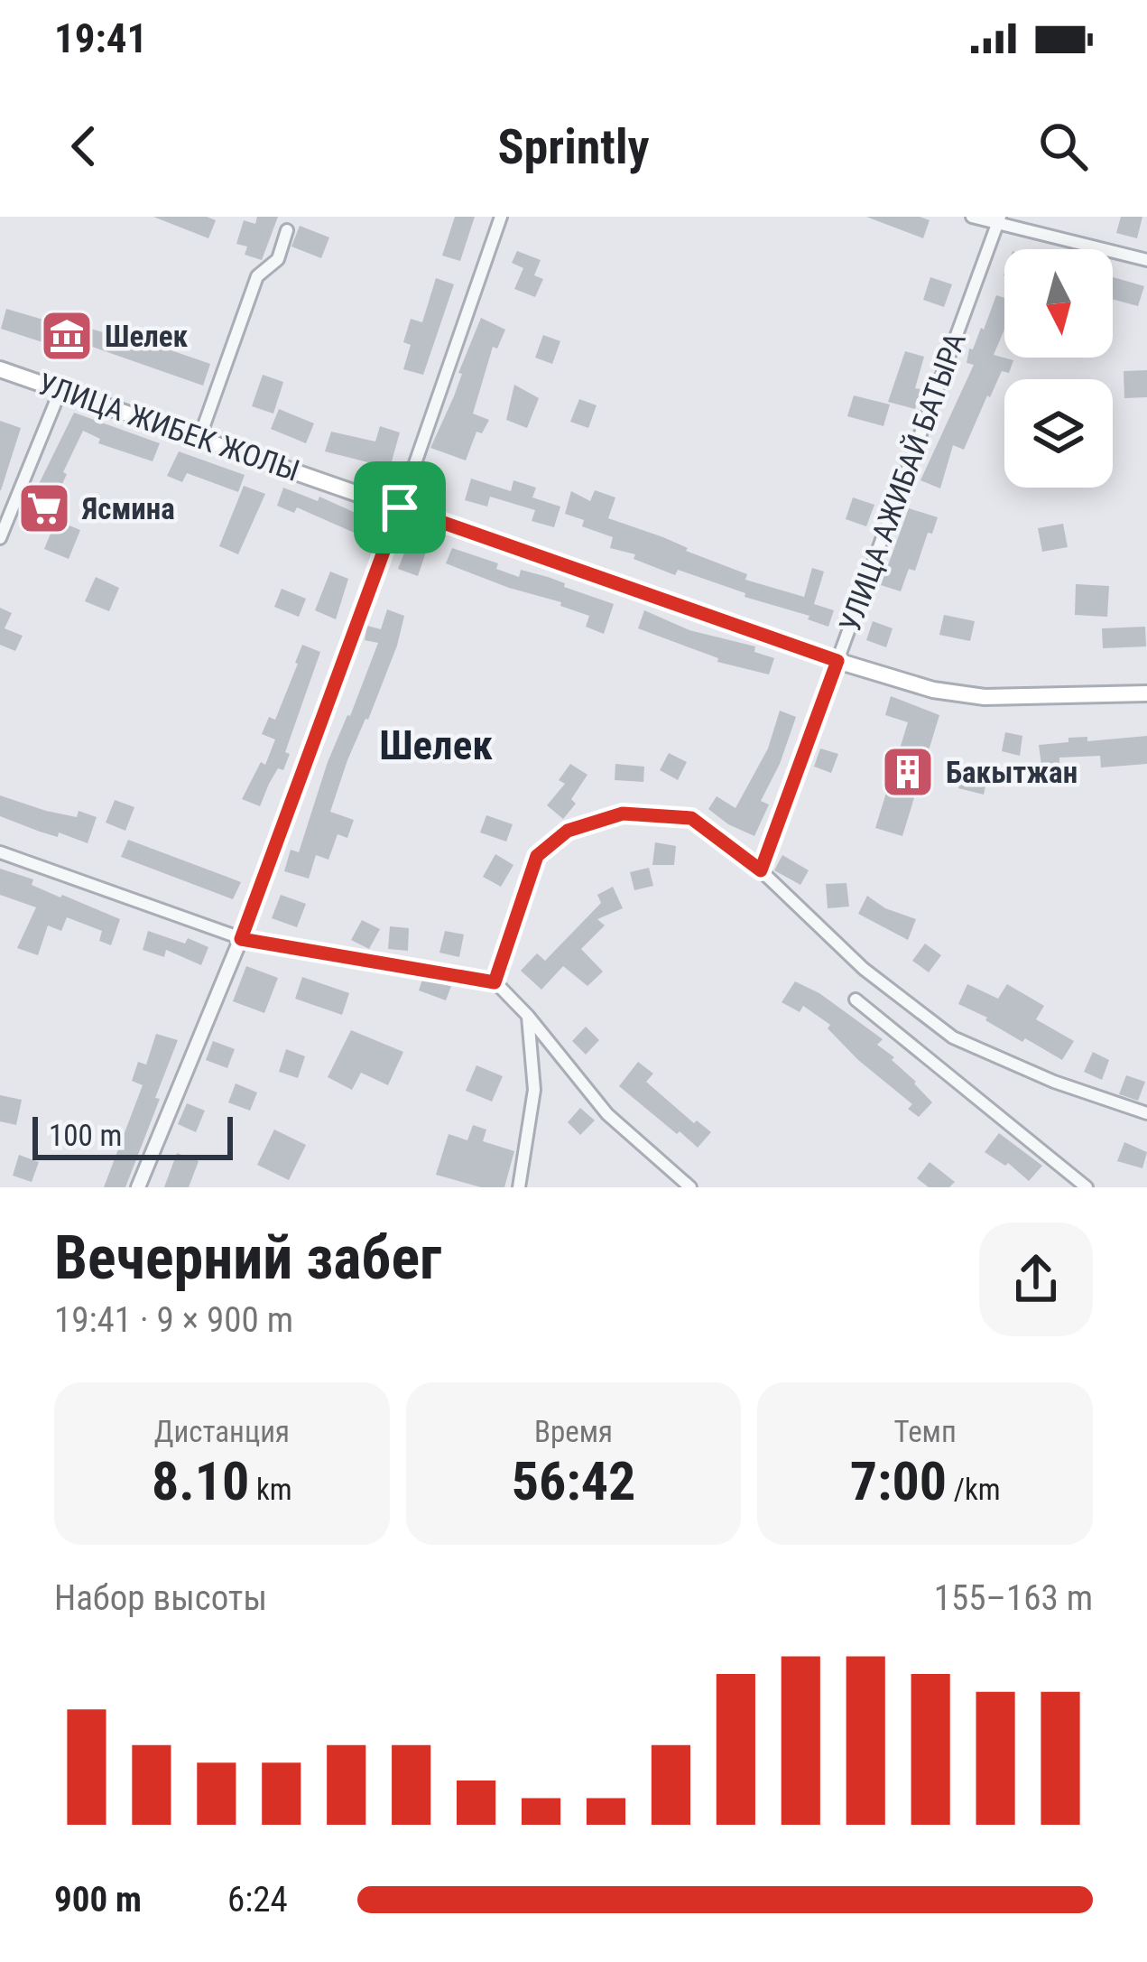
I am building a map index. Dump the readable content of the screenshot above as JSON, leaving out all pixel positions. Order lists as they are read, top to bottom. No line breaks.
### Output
{"streets":{"main road":["УЛИЦА ЖИБЕК ЖОЛЫ"],"street":["УЛИЦА АЖИБАЙ БАТЫРА"]},"crossings":[["УЛИЦА ЖИБЕК ЖОЛЫ","УЛИЦА АЖИБАЙ БАТЫРА"]],"districts":["Шелек"],"places":{"museum":["Шелек"],"supermarket":["Ясмина"],"building":["Бакытжан"]},"scale_bar":"100 m","north":"bottom","page":{"status":"19:41","header":"Sprintly","scale":"100 m","heading":["Вечерний забег","19:41 · 9 × 900 m"],"stats":[["Дистанция","8.10 km"],["Время","56:42"],["Темп","7:00 /km"]],"chart":["Набор высоты","155–163 m"],"list":[{"name":"900 m","note":"6:24"}]}}
